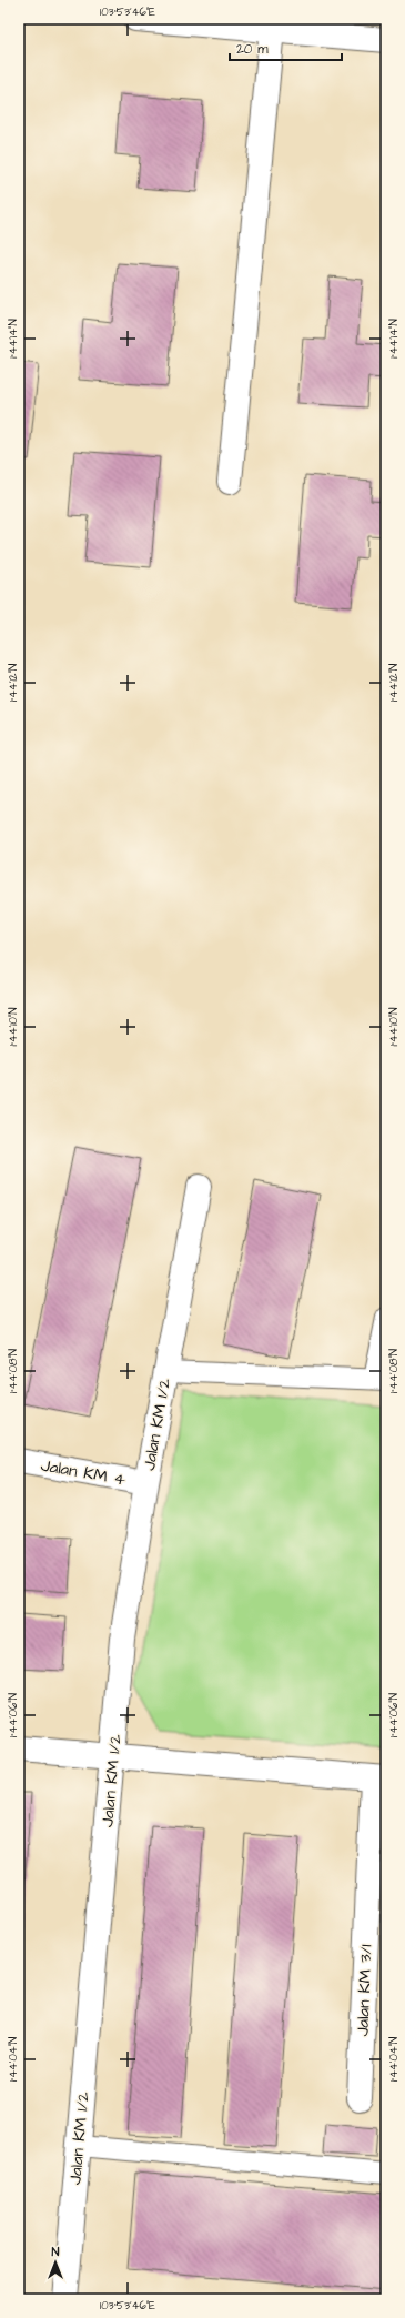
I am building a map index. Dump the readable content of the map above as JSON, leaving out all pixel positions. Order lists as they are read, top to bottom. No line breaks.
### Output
{"streets":{"street":["Jalan KM 1/2","Jalan KM 4","Jalan KM 3/1"]},"crossings":[["Jalan KM 1/2","Jalan KM 4"]],"scale_bar":"20 m","north":"top","coordinates":["103°53'46\"E","1°44'14\"N","1°44'12\"N","1°44'10\"N","1°44'08\"N","1°44'06\"N","1°44'04\"N"]}
